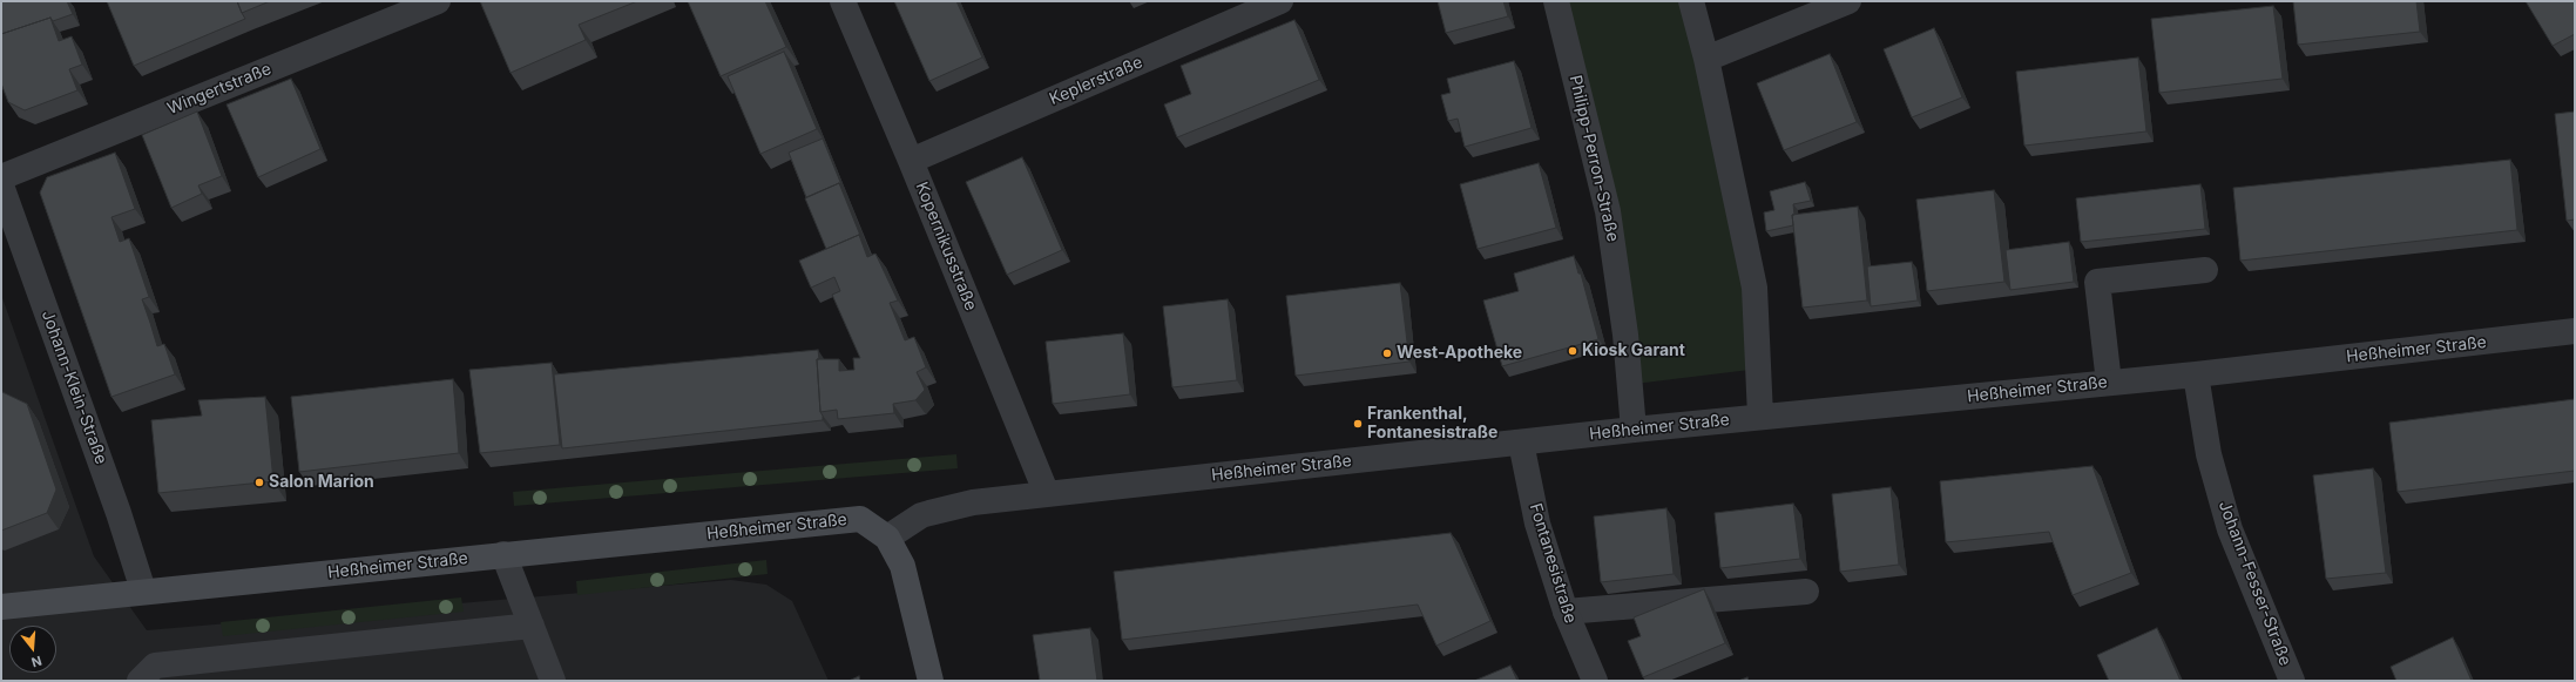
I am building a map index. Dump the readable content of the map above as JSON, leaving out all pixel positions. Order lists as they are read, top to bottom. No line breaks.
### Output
{"streets":{"street":["Keplerstraße","Wingertstraße","Philipp-Perron-Straße","Kopernikusstraße","Heßheimer Straße","Johann-Klein-Straße","Fontanesistraße","Johann-Fesser-Straße"]},"crossings":[["Keplerstraße","Kopernikusstraße"],["Philipp-Perron-Straße","Heßheimer Straße"],["Kopernikusstraße","Heßheimer Straße"],["Heßheimer Straße","Johann-Klein-Straße"],["Heßheimer Straße","Fontanesistraße"],["Heßheimer Straße","Johann-Fesser-Straße"]],"places":["Kiosk Garant","West-Apotheke","Frankenthal, Fontanesistraße","Salon Marion"],"north":"bottom"}
